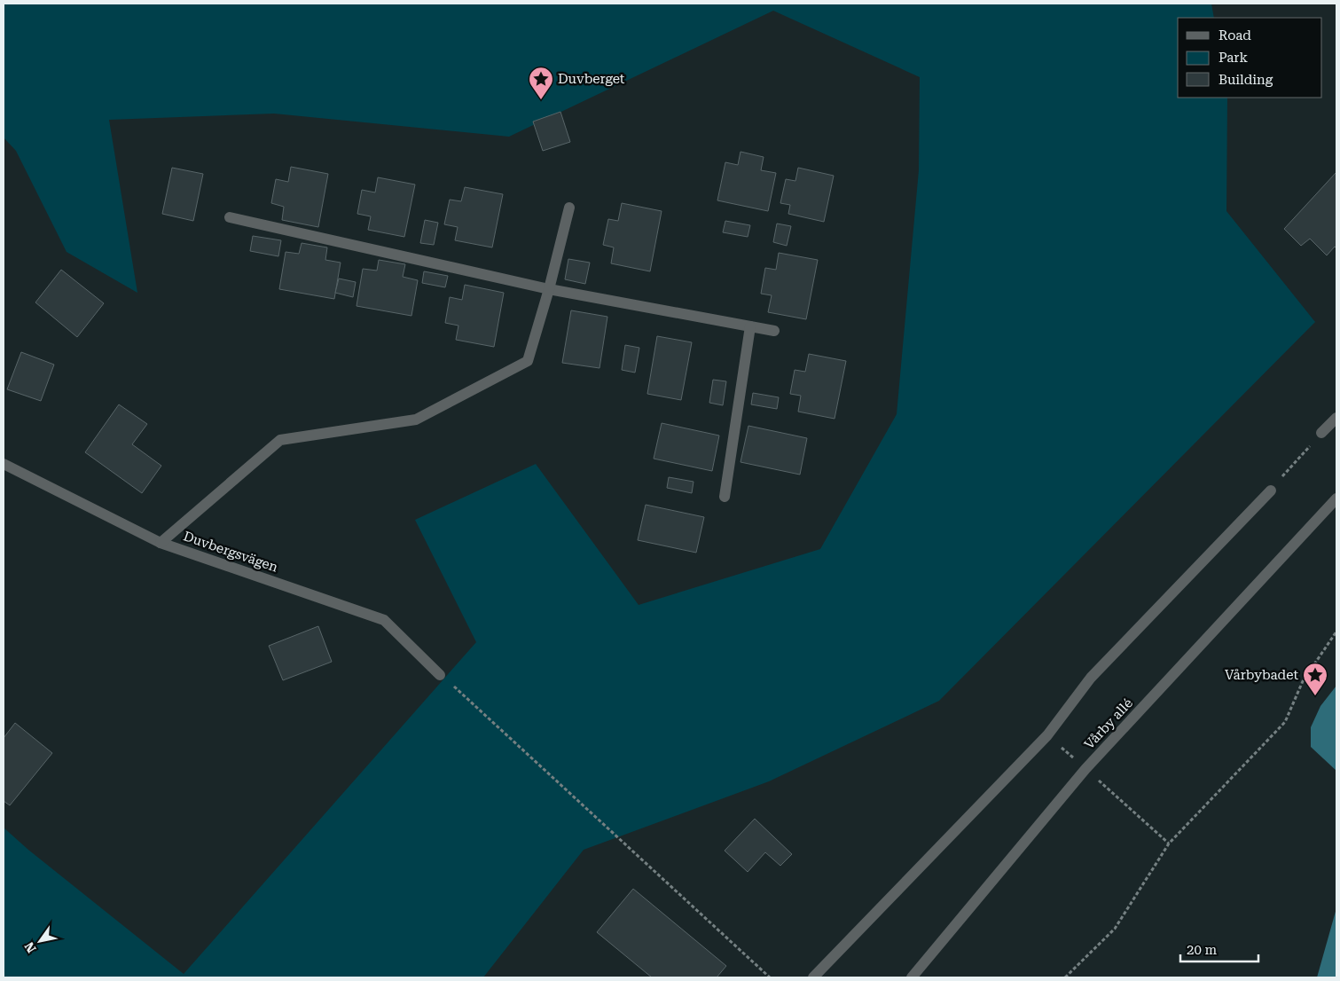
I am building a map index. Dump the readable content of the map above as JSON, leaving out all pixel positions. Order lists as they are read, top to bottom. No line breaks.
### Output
{"streets":{"street":["Duvbergsvägen","Vårby allé"]},"places":{"place":["Duvberget","Vårbybadet"]},"legend":["Road","Park","Building"],"scale_bar":"20 m","north":"bottom left"}
